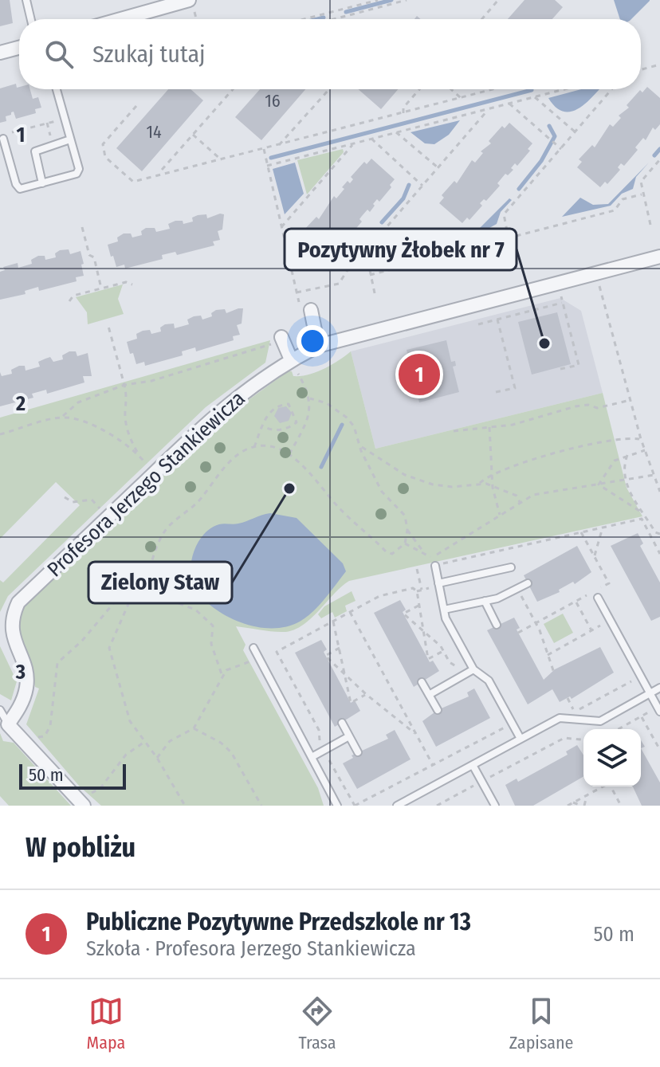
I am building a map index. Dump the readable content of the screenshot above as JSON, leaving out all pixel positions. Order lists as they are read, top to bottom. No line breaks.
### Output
{"streets":{"street":["Profesora Jerzego Stankiewicza"]},"places":["Pozytywny Żłobek nr 7","Zielony Staw"],"house_numbers":["16","14"],"scale_bar":"50 m","page":{"search":"Szukaj tutaj","pins":"1","scale":"50 m","heading":"W pobliżu","list":[{"mark":"1","name":"Publiczne Pozytywne Przedszkole nr 13","note":"Szkoła · Profesora Jerzego Stankiewicza","value":"50 m"}],"nav":["Mapa","Trasa","Zapisane"]},"grid":{"rows":["1","2","3"]}}
